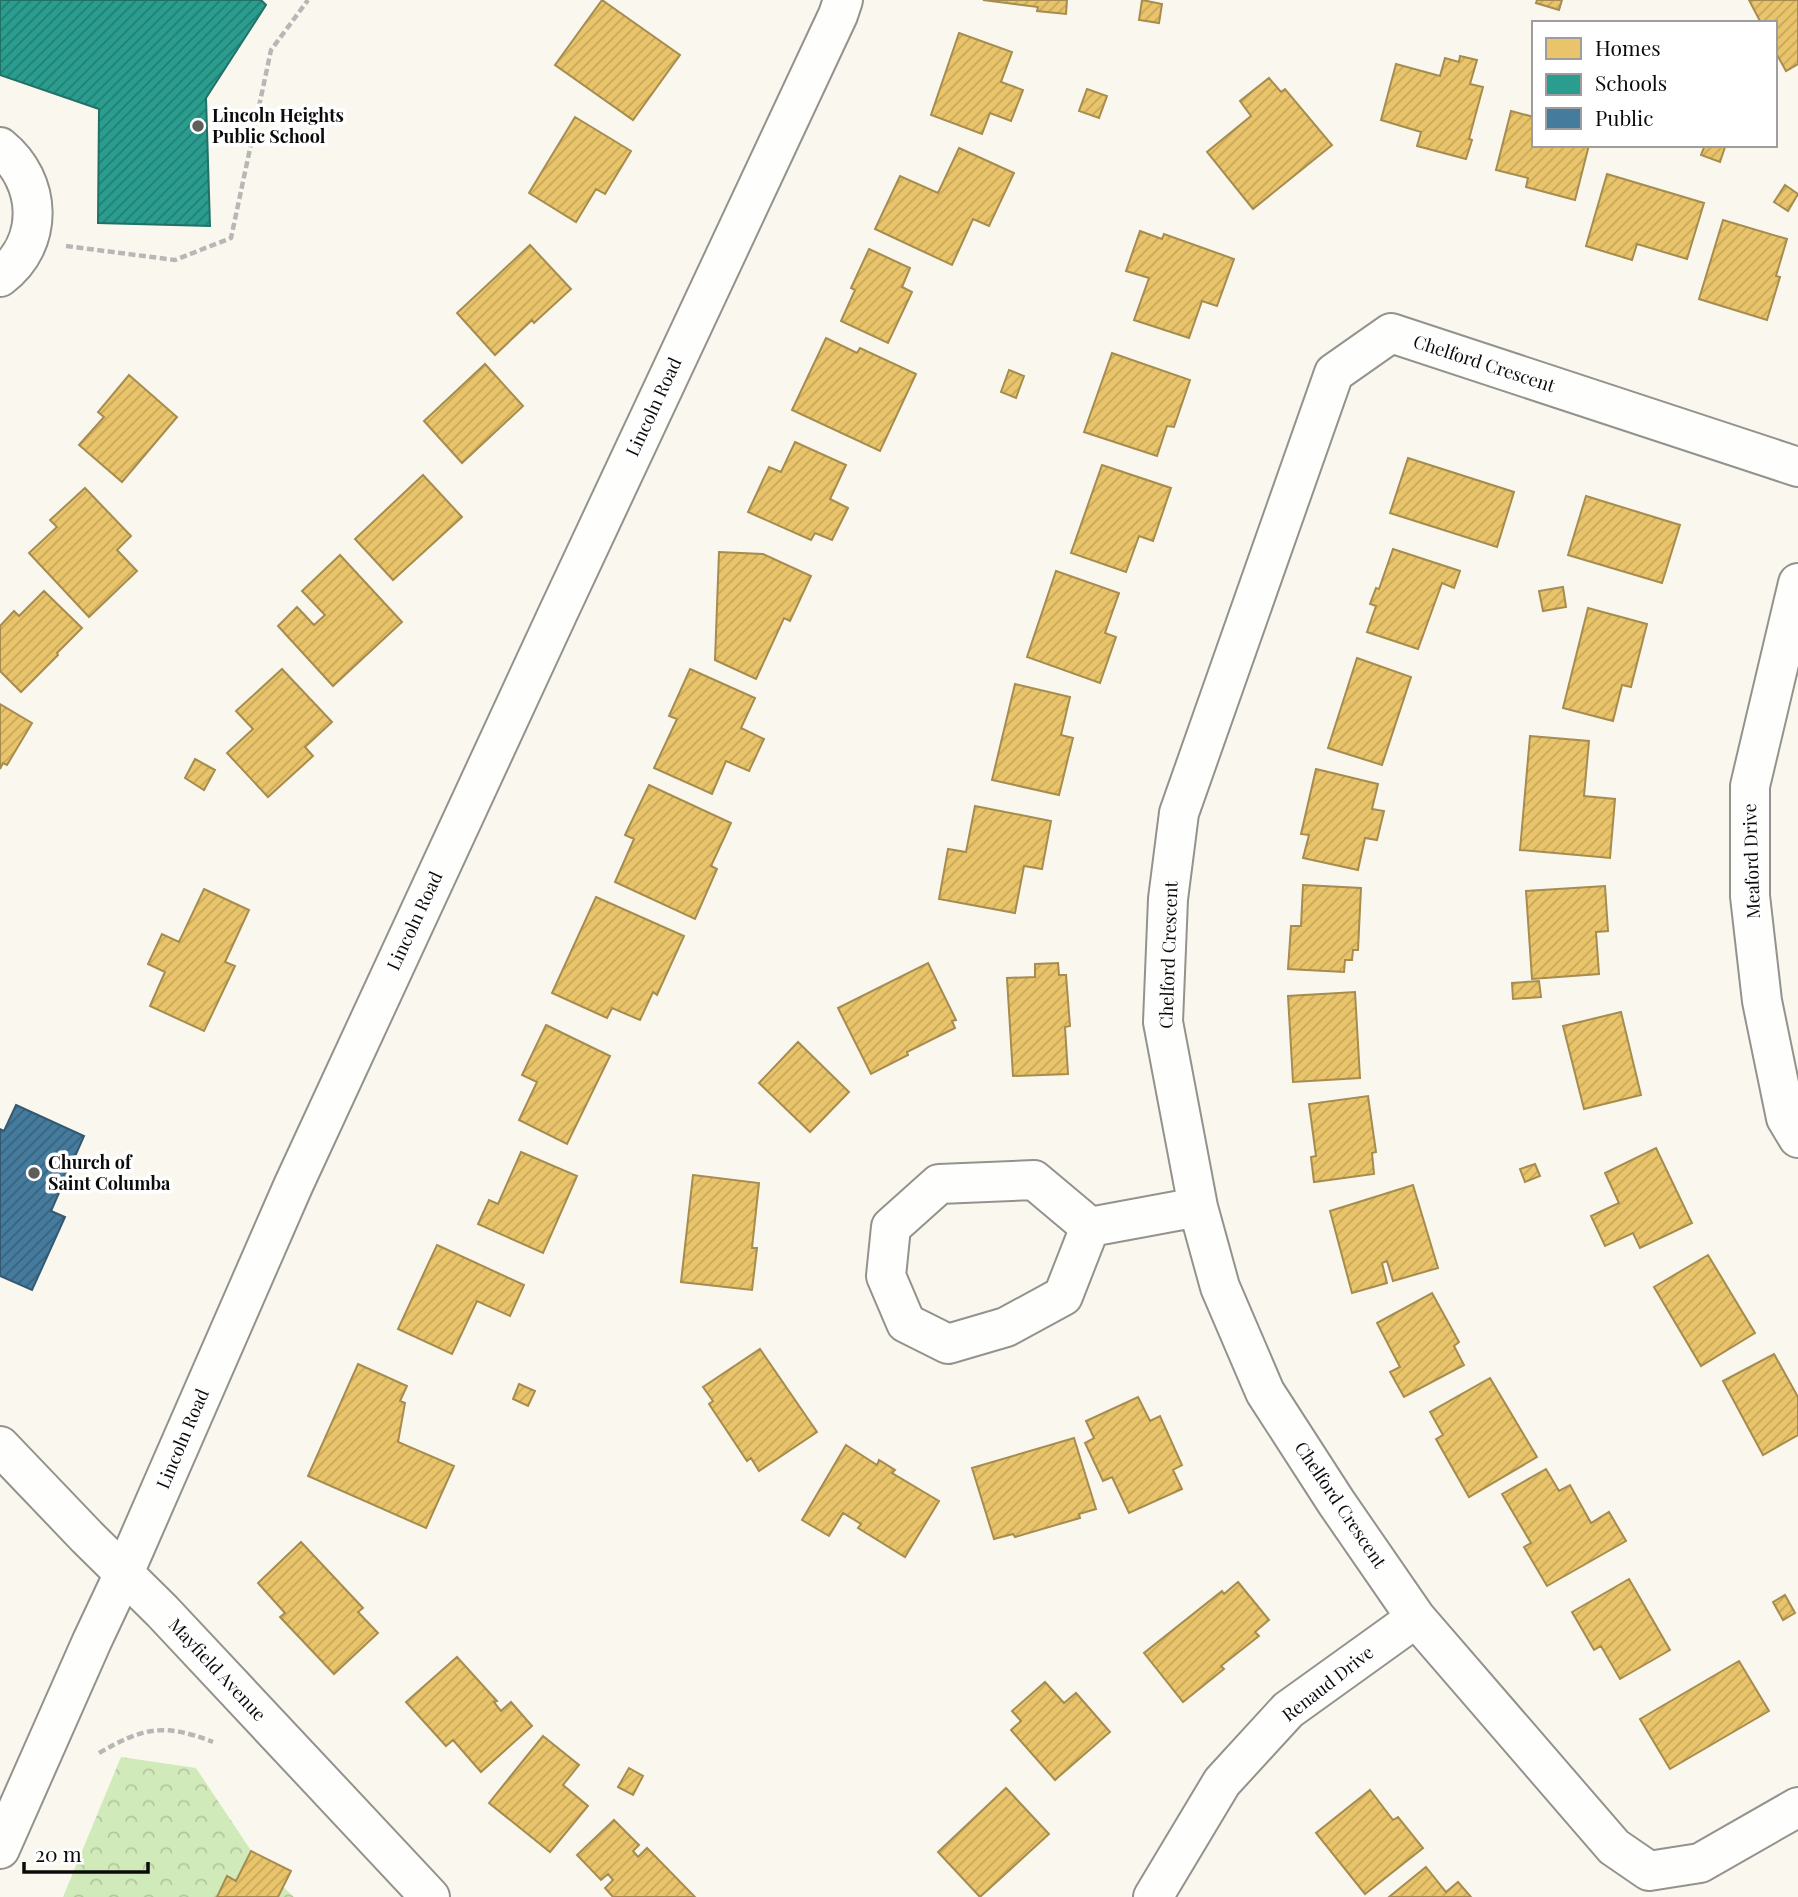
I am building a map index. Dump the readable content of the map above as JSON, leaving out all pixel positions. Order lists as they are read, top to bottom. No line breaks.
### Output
{"streets":{"street":["Chelford Crescent","Lincoln Road","Meaford Drive","Mayfield Avenue","Renaud Drive"]},"crossings":[["Chelford Crescent","Renaud Drive"],["Lincoln Road","Mayfield Avenue"]],"places":["Lincoln Heights Public School","Church of Saint Columba"],"legend":["Homes","Schools","Public"],"scale_bar":"20 m"}
